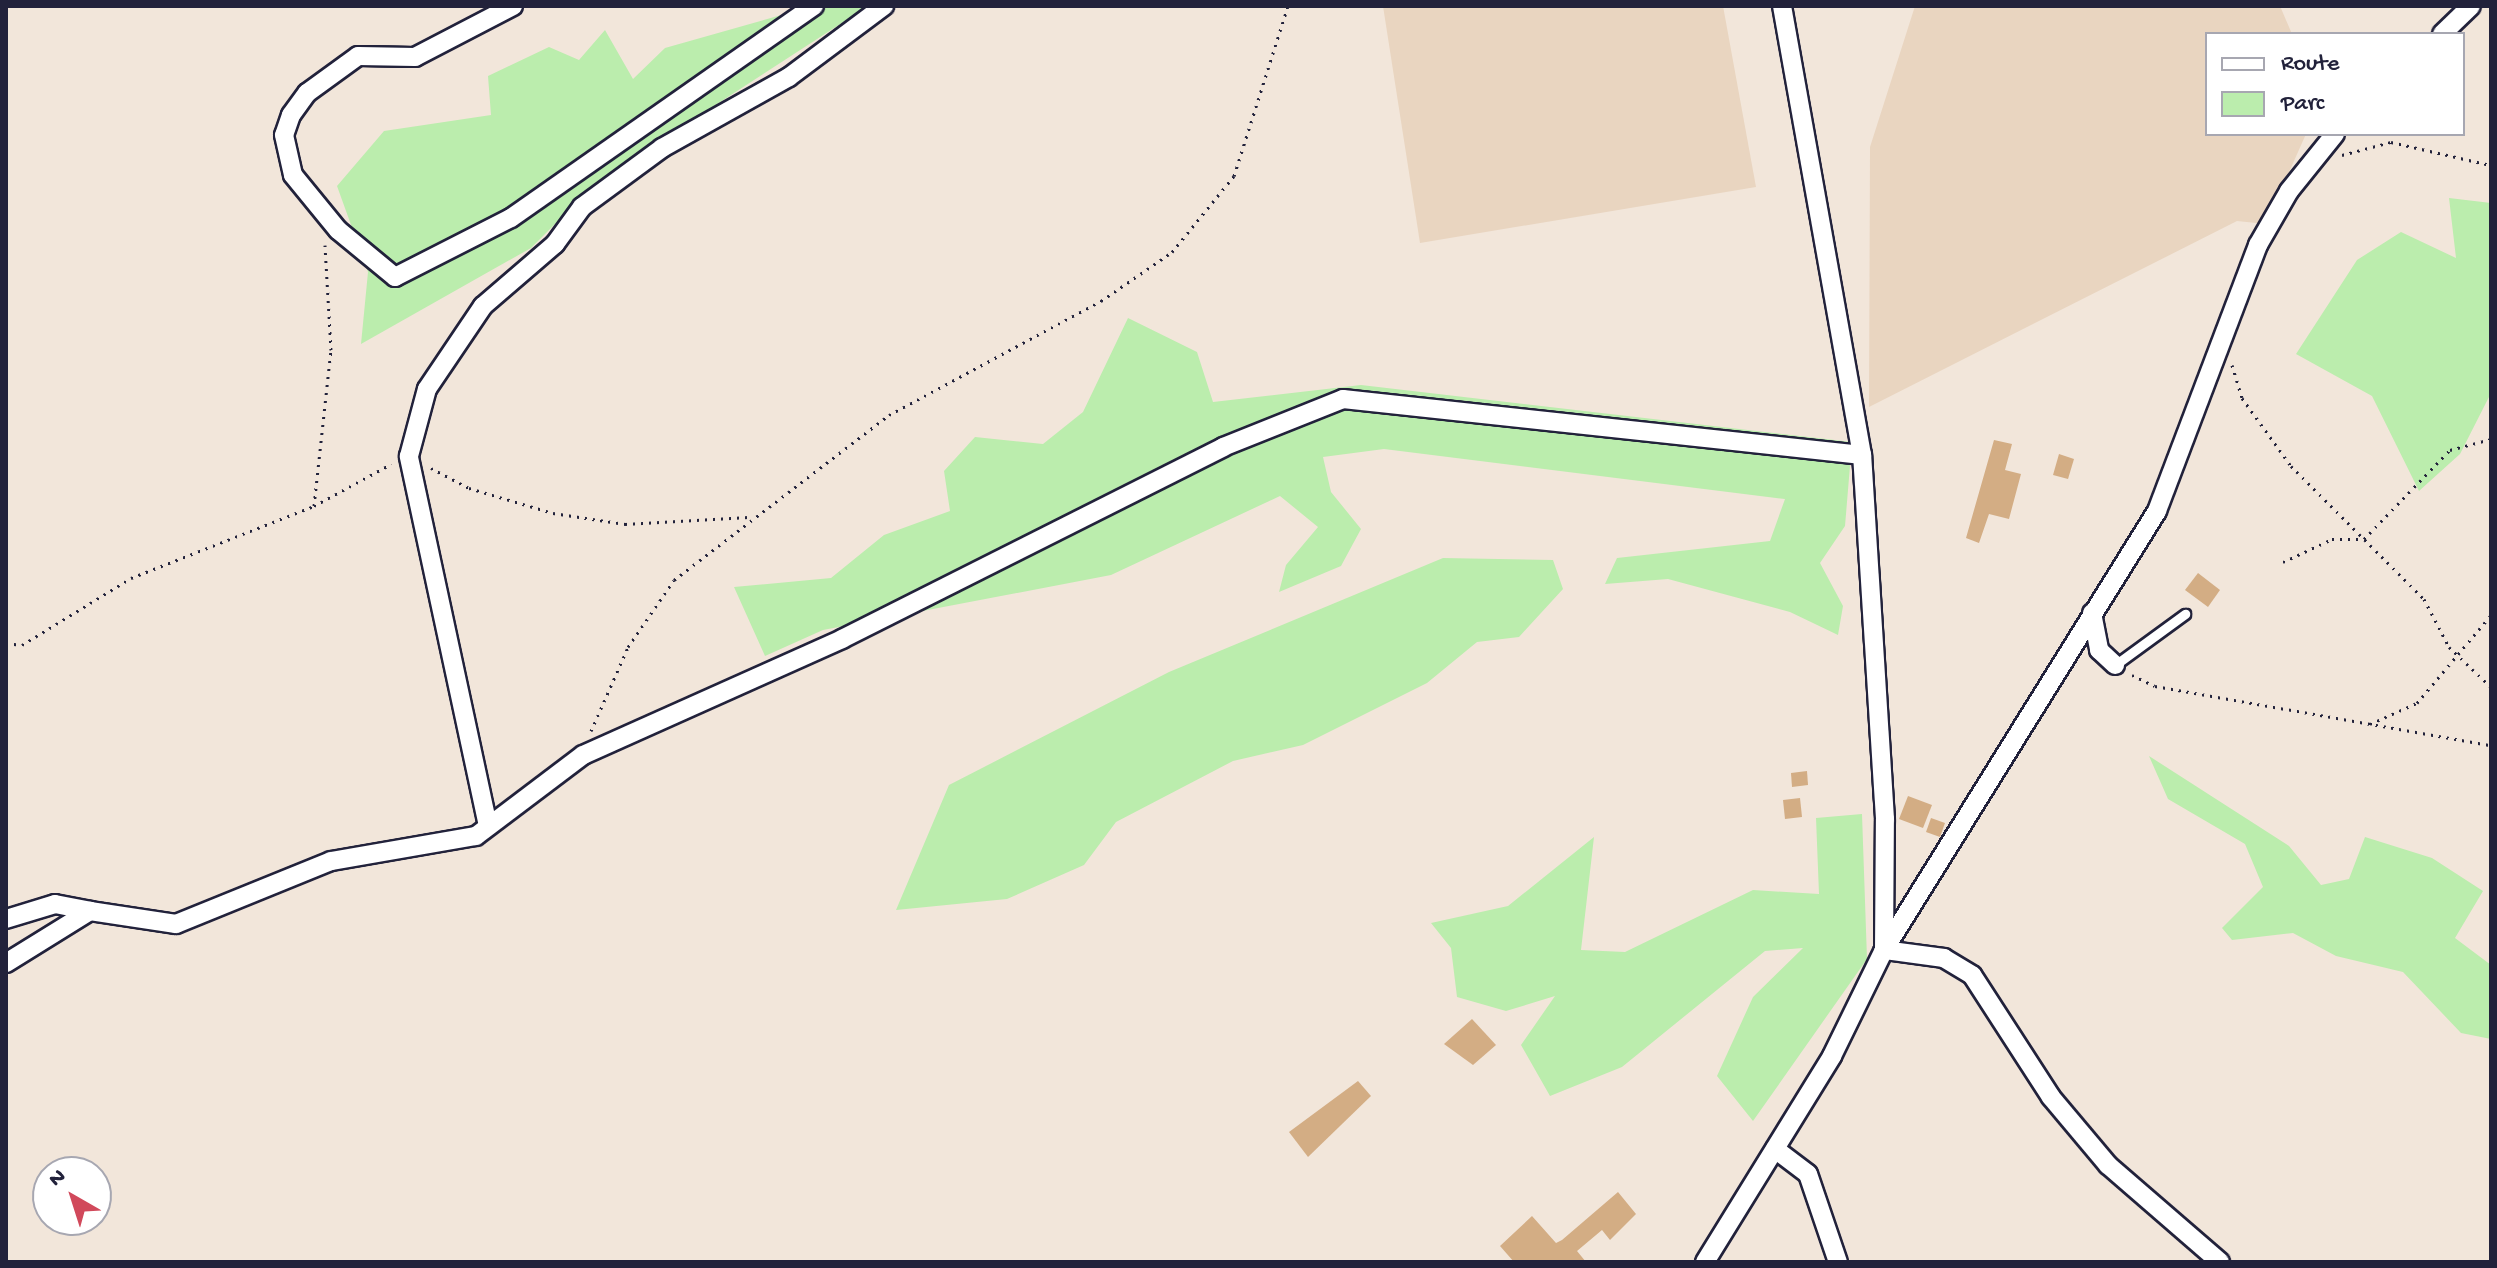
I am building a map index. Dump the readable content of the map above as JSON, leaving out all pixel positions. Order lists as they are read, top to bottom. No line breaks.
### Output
{"legend":["Route","Parc"],"north":"top left"}
